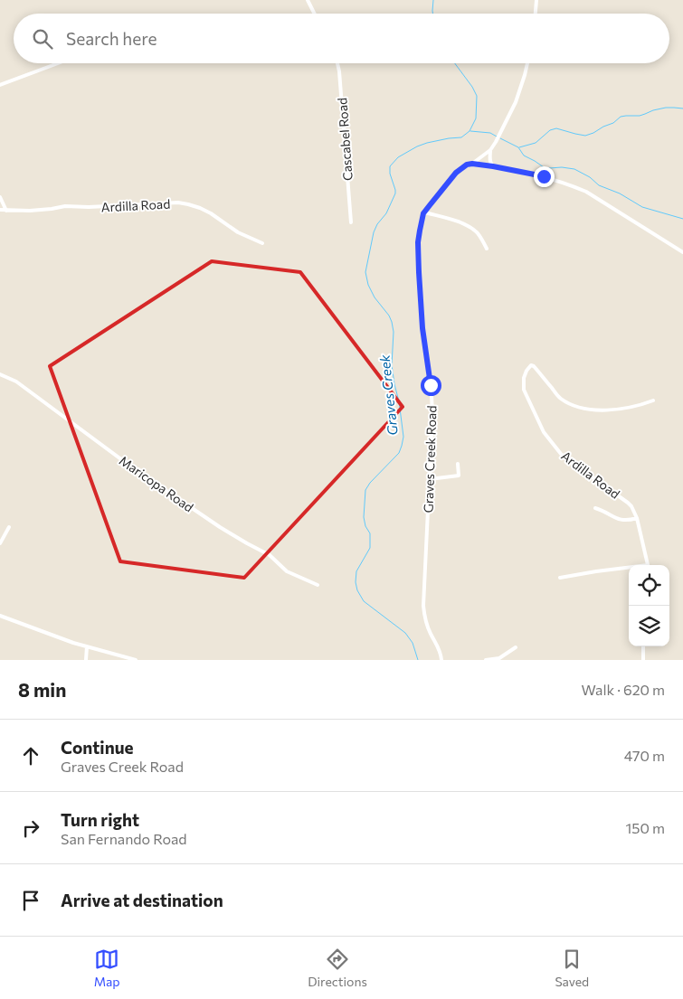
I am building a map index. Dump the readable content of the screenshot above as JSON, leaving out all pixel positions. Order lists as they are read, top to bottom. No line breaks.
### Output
{"streets":{"street":["Cascabel Road","Ardilla Road","Graves Creek Road","Maricopa Road"]},"water":["Graves Creek"],"page":{"search":"Search here","heading":["8 min","Walk · 620 m"],"list":[["Continue","Graves Creek Road","470 m"],["Turn right","San Fernando Road","150 m"],"Arrive at destination"],"nav":["Map","Directions","Saved"]}}
